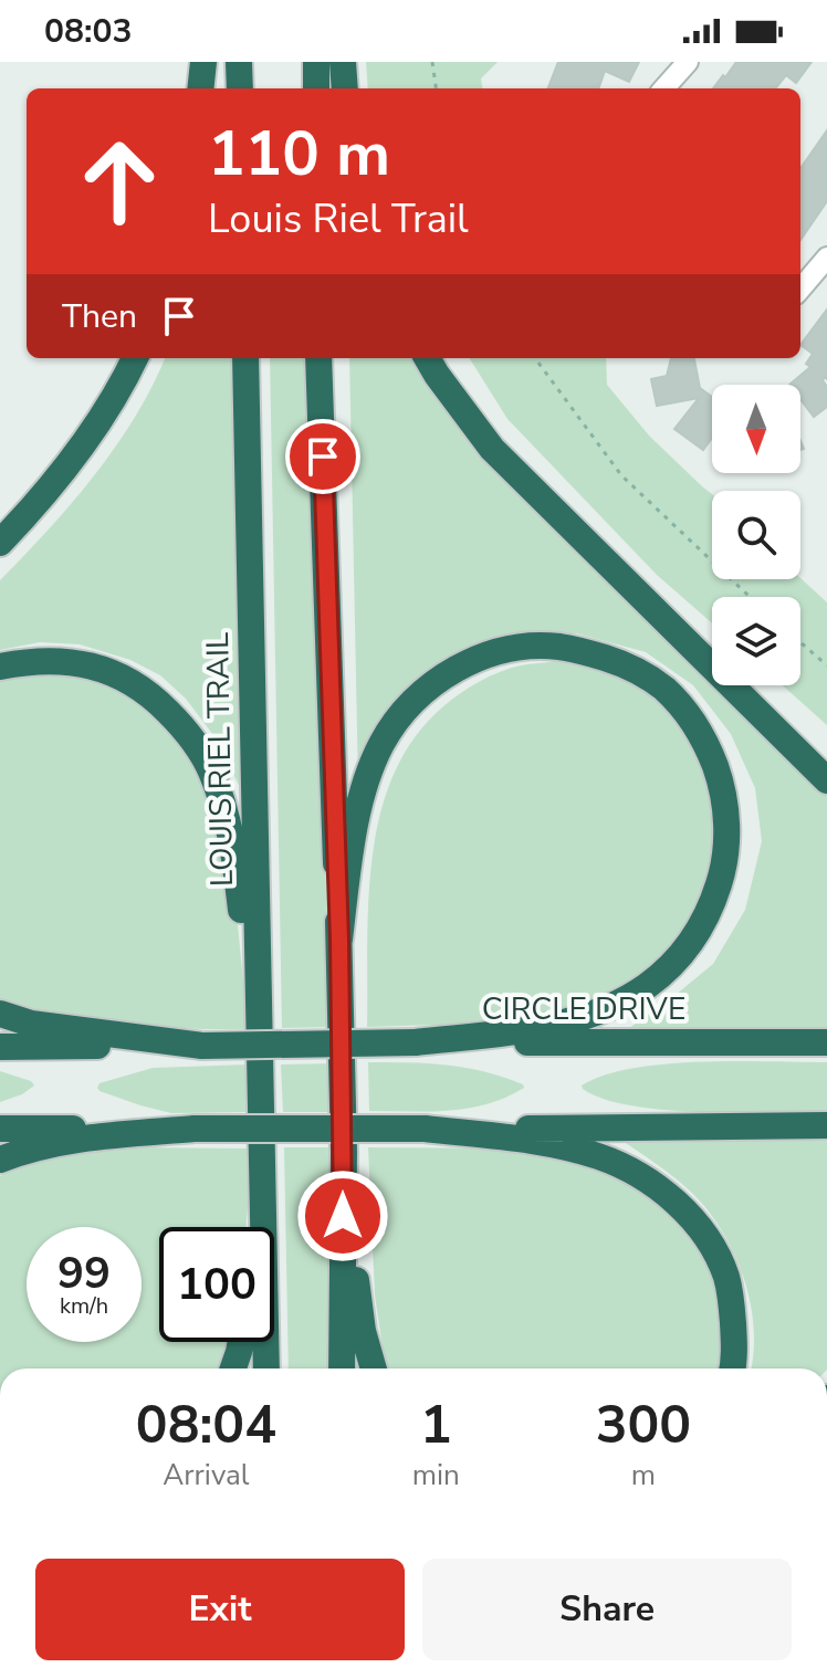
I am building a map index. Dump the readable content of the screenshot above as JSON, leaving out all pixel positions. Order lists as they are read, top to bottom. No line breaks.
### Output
{"streets":{"highway":["LOUIS RIEL TRAIL","CIRCLE DRIVE"]},"north":"bottom","page":{"status":"08:03","turn":["110 m","Louis Riel Trail"],"then":"Then","speed":"99 km/h","limit":"100","eta":["08:04","Arrival","1","min","300","m"],"buttons":["Exit","Share"]}}
